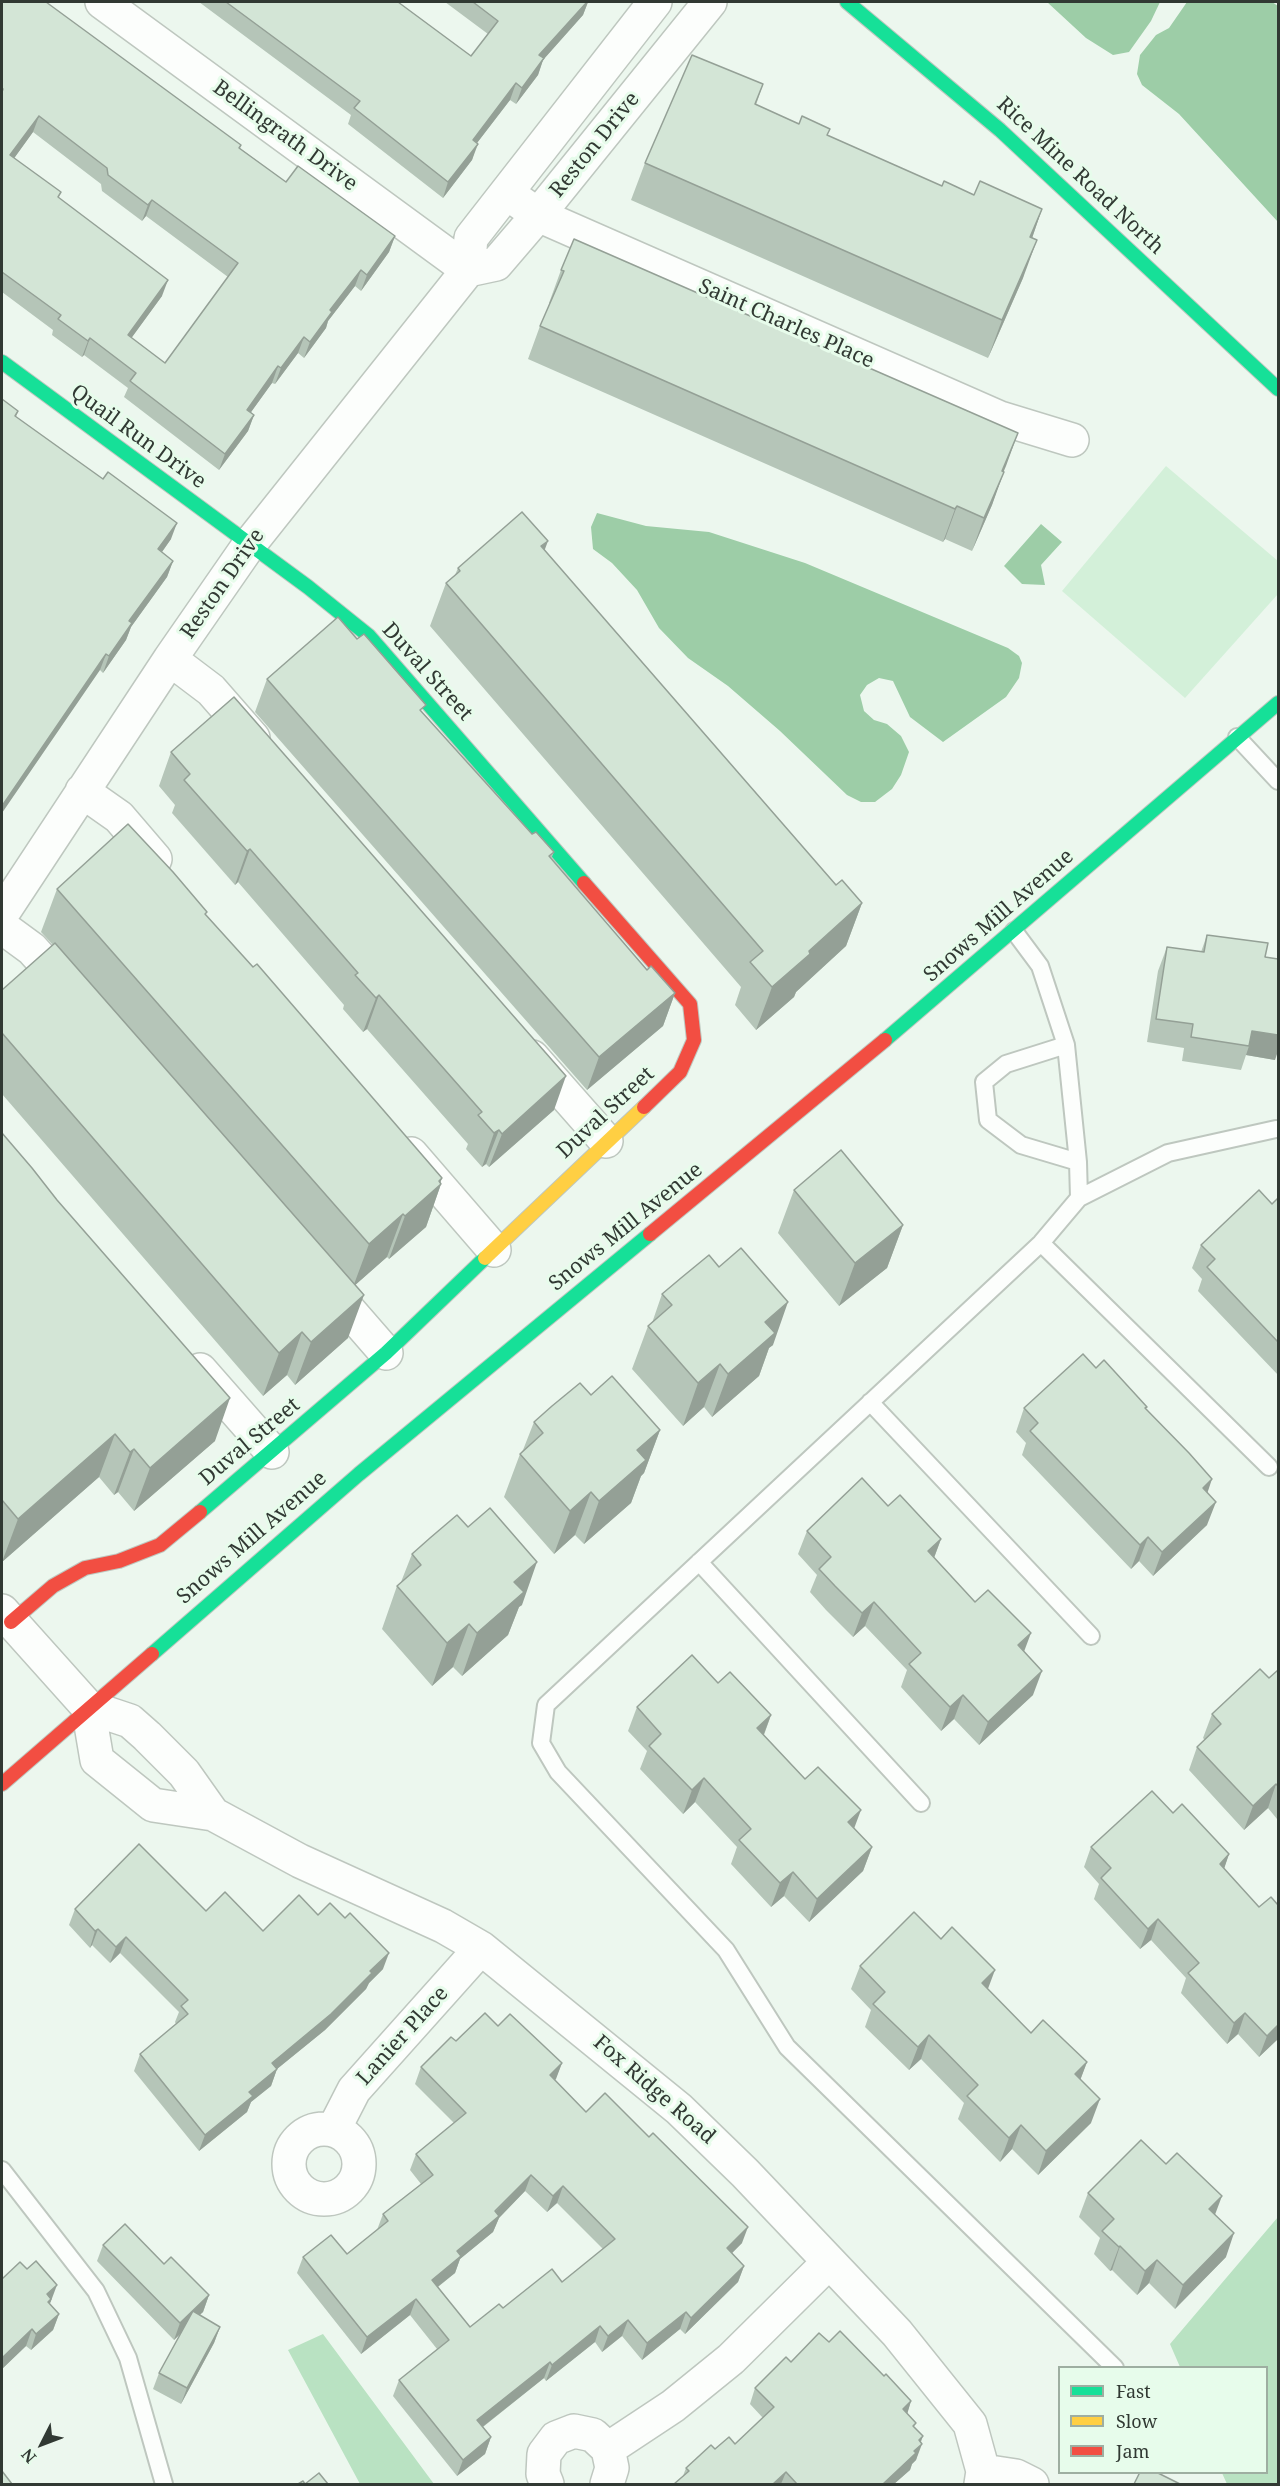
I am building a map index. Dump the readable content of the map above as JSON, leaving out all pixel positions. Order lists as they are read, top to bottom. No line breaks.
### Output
{"streets":{"main road":["Rice Mine Road North","Quail Run Drive","Duval Street","Snows Mill Avenue"],"street":["Bellingrath Drive","Reston Drive","Saint Charles Place","Lanier Place","Fox Ridge Road"]},"crossings":[["Bellingrath Drive","Reston Drive"],["Reston Drive","Saint Charles Place"],["Reston Drive","Quail Run Drive"],["Reston Drive","Duval Street"],["Quail Run Drive","Duval Street"],["Snows Mill Avenue","Fox Ridge Road"],["Lanier Place","Fox Ridge Road"]],"legend":["Fast","Slow","Jam"],"north":"bottom left"}
